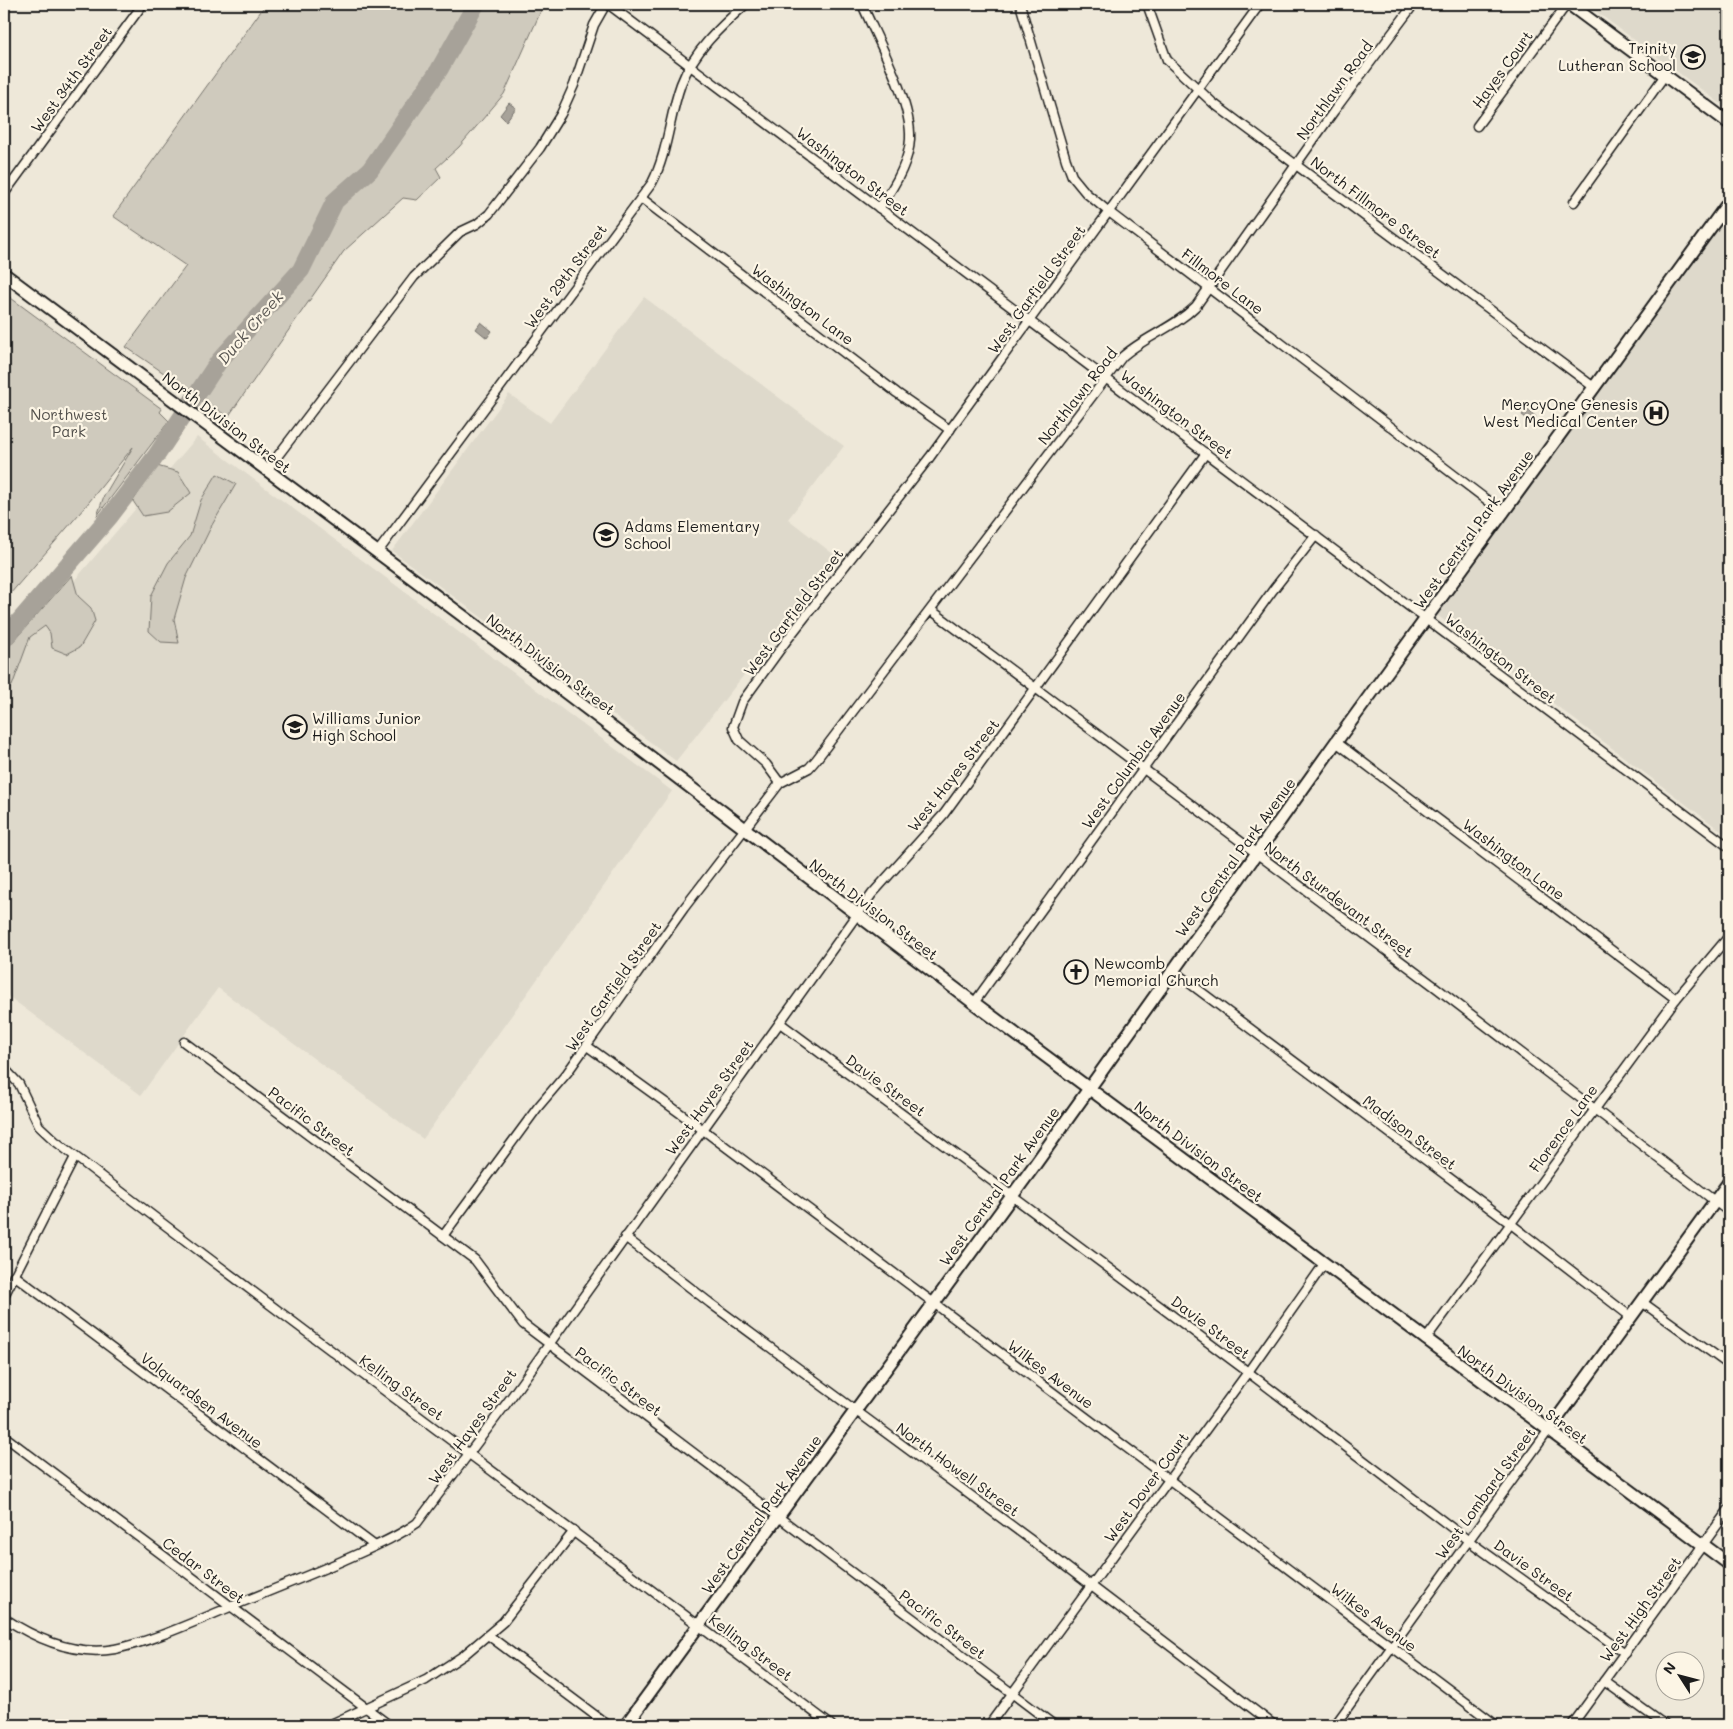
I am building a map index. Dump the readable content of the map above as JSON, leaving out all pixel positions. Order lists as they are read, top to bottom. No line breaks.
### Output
{"streets":{"main road":["North Division Street","West Central Park Avenue","West Lombard Street"],"street":["Hayes Court","West 34th Street","Northlawn Road","Washington Street","North Fillmore Street","West 29th Street","Fillmore Lane","West Garfield Street","Washington Lane","West Columbia Avenue","West Hayes Street","North Sturdevant Street","Davie Street","Pacific Street","Florence Lane","Madison Street","Wilkes Avenue","Kelling Street","Volquardsen Avenue","North Howell Street","West Dover Court","Cedar Street","West High Street"]},"crossings":[["Northlawn Road","Washington Street"],["Northlawn Road","North Fillmore Street"],["Northlawn Road","Fillmore Lane"],["Northlawn Road","West Garfield Street"],["Northlawn Road","North Sturdevant Street"],["Washington Street","West 29th Street"],["Washington Street","West Garfield Street"],["Washington Street","West Central Park Avenue"],["Washington Street","West Columbia Avenue"],["Washington Street","West Hayes Street"],["North Fillmore Street","West Garfield Street"],["North Fillmore Street","West Central Park Avenue"],["West 29th Street","Washington Lane"],["West 29th Street","North Division Street"],["Fillmore Lane","West Garfield Street"],["Fillmore Lane","West Central Park Avenue"],["West Garfield Street","Washington Lane"],["West Garfield Street","North Division Street"],["West Garfield Street","Pacific Street"],["West Garfield Street","Wilkes Avenue"],["Washington Lane","West Central Park Avenue"],["Washington Lane","Florence Lane"],["North Division Street","West Central Park Avenue"],["North Division Street","West Columbia Avenue"],["North Division Street","West Hayes Street"],["North Division Street","Florence Lane"],["North Division Street","West Dover Court"],["North Division Street","West Lombard Street"],["North Division Street","West High Street"],["West Central Park Avenue","North Sturdevant Street"],["West Central Park Avenue","Davie Street"],["West Central Park Avenue","Pacific Street"],["West Central Park Avenue","Madison Street"],["West Central Park Avenue","Wilkes Avenue"],["West Central Park Avenue","Kelling Street"],["West Central Park Avenue","North Howell Street"],["West Columbia Avenue","North Sturdevant Street"],["West Hayes Street","North Sturdevant Street"],["West Hayes Street","Davie Street"],["West Hayes Street","Pacific Street"],["West Hayes Street","Wilkes Avenue"],["West Hayes Street","Kelling Street"],["West Hayes Street","Volquardsen Avenue"],["West Hayes Street","North Howell Street"],["West Hayes Street","Cedar Street"],["North Sturdevant Street","Florence Lane"],["North Sturdevant Street","West Lombard Street"],["Davie Street","West Dover Court"],["Davie Street","West Lombard Street"],["Davie Street","West High Street"],["Pacific Street","West Dover Court"],["Florence Lane","Madison Street"],["Madison Street","West Lombard Street"],["Wilkes Avenue","West Dover Court"],["Wilkes Avenue","West Lombard Street"],["North Howell Street","West Dover Court"]],"water":["Duck Creek"],"parks":["Northwest Park"],"places":{"school or university":["Trinity Lutheran School","Adams Elementary School","Williams Junior High School"],"hospital":["MercyOne Genesis West Medical Center"],"church":["Newcomb Memorial Church"]},"north":"top left"}
